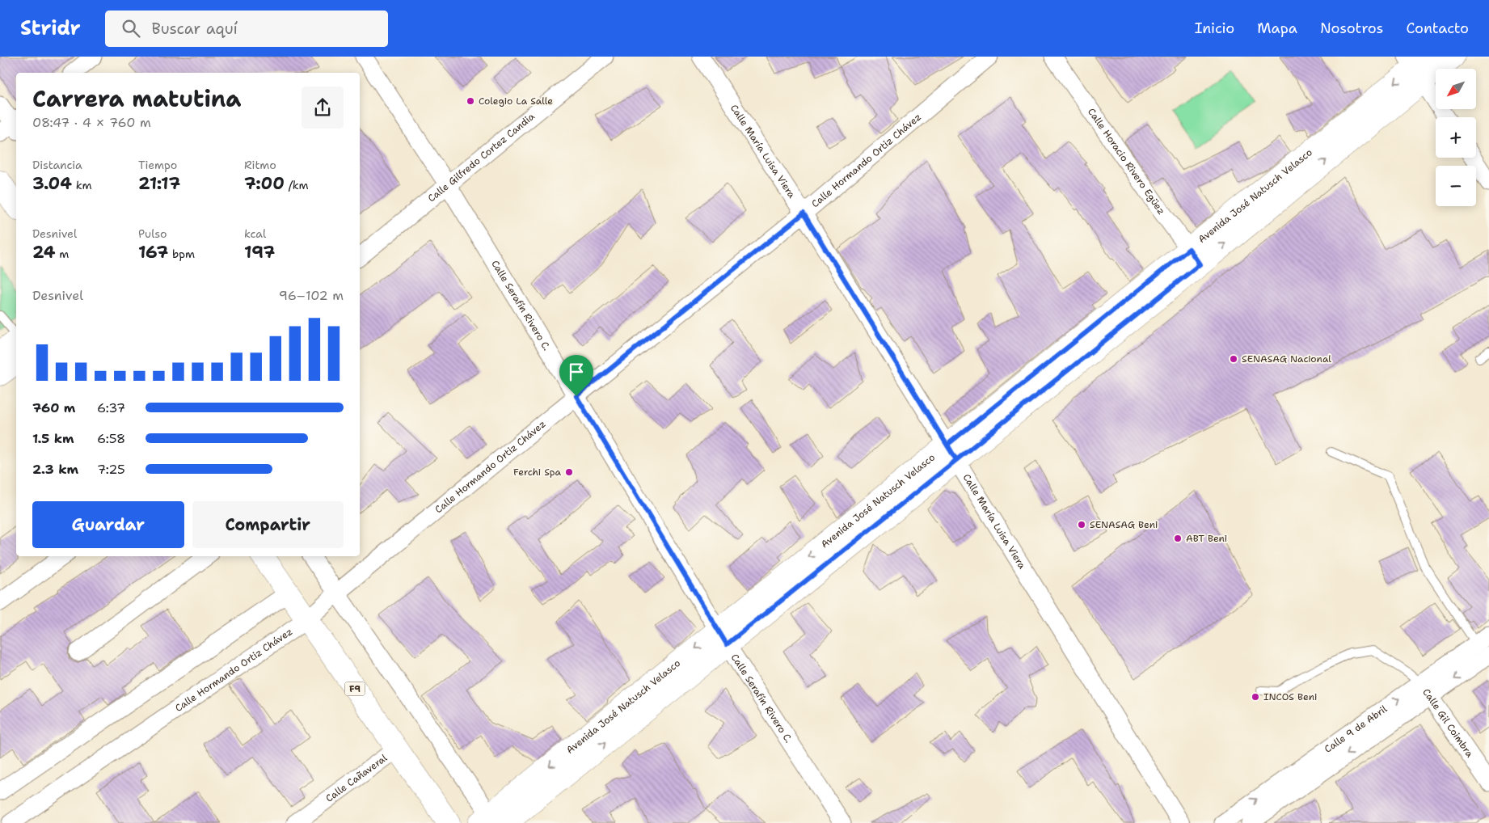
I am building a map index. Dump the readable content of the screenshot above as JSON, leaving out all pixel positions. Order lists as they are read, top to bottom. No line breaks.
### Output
{"streets":{"main road":["Avenida José Natusch Velasco","F9"],"street":["Calle María Luisa Viera","Calle Gilfredo Cortez Candia","Calle Hormando Ortiz Chávez","Calle Horacio Rivero Egüez","Calle Serafín Rivero C.","Calle Gil Coimbra","Calle 9 de Abril","Calle Cañaveral"]},"crossings":[["Calle María Luisa Viera","Calle Hormando Ortiz Chávez"],["Calle María Luisa Viera","Avenida José Natusch Velasco"],["Calle Gilfredo Cortez Candia","Calle Serafín Rivero C."],["Calle Hormando Ortiz Chávez","Calle Serafín Rivero C."],["Calle Hormando Ortiz Chávez","F9"],["Calle Horacio Rivero Egüez","Avenida José Natusch Velasco"],["Avenida José Natusch Velasco","Calle Serafín Rivero C."],["F9","Calle Cañaveral"],["Calle Gil Coimbra","Calle 9 de Abril"]],"places":["Colegio La Salle","SENASAG Nacional","Ferchi Spa","SENASAG Beni","ABT Beni","INCOS Beni"],"north":"bottom left","page":{"header":"Stridr","search":"Buscar aquí","nav":["Inicio","Mapa","Nosotros","Contacto"],"map_buttons":["+","−"],"heading":["Carrera matutina","08:47 · 4 × 760 m"],"stats":[["Distancia","3.04 km"],["Tiempo","21:17"],["Ritmo","7:00 /km"],["Desnivel","24 m"],["Pulso","167 bpm"],["kcal","197"]],"chart":["Desnivel","96–102 m"],"list":[{"name":"760 m","note":"6:37"},{"name":"1.5 km","note":"6:58"},{"name":"2.3 km","note":"7:25"}],"buttons":["Guardar","Compartir"]}}
